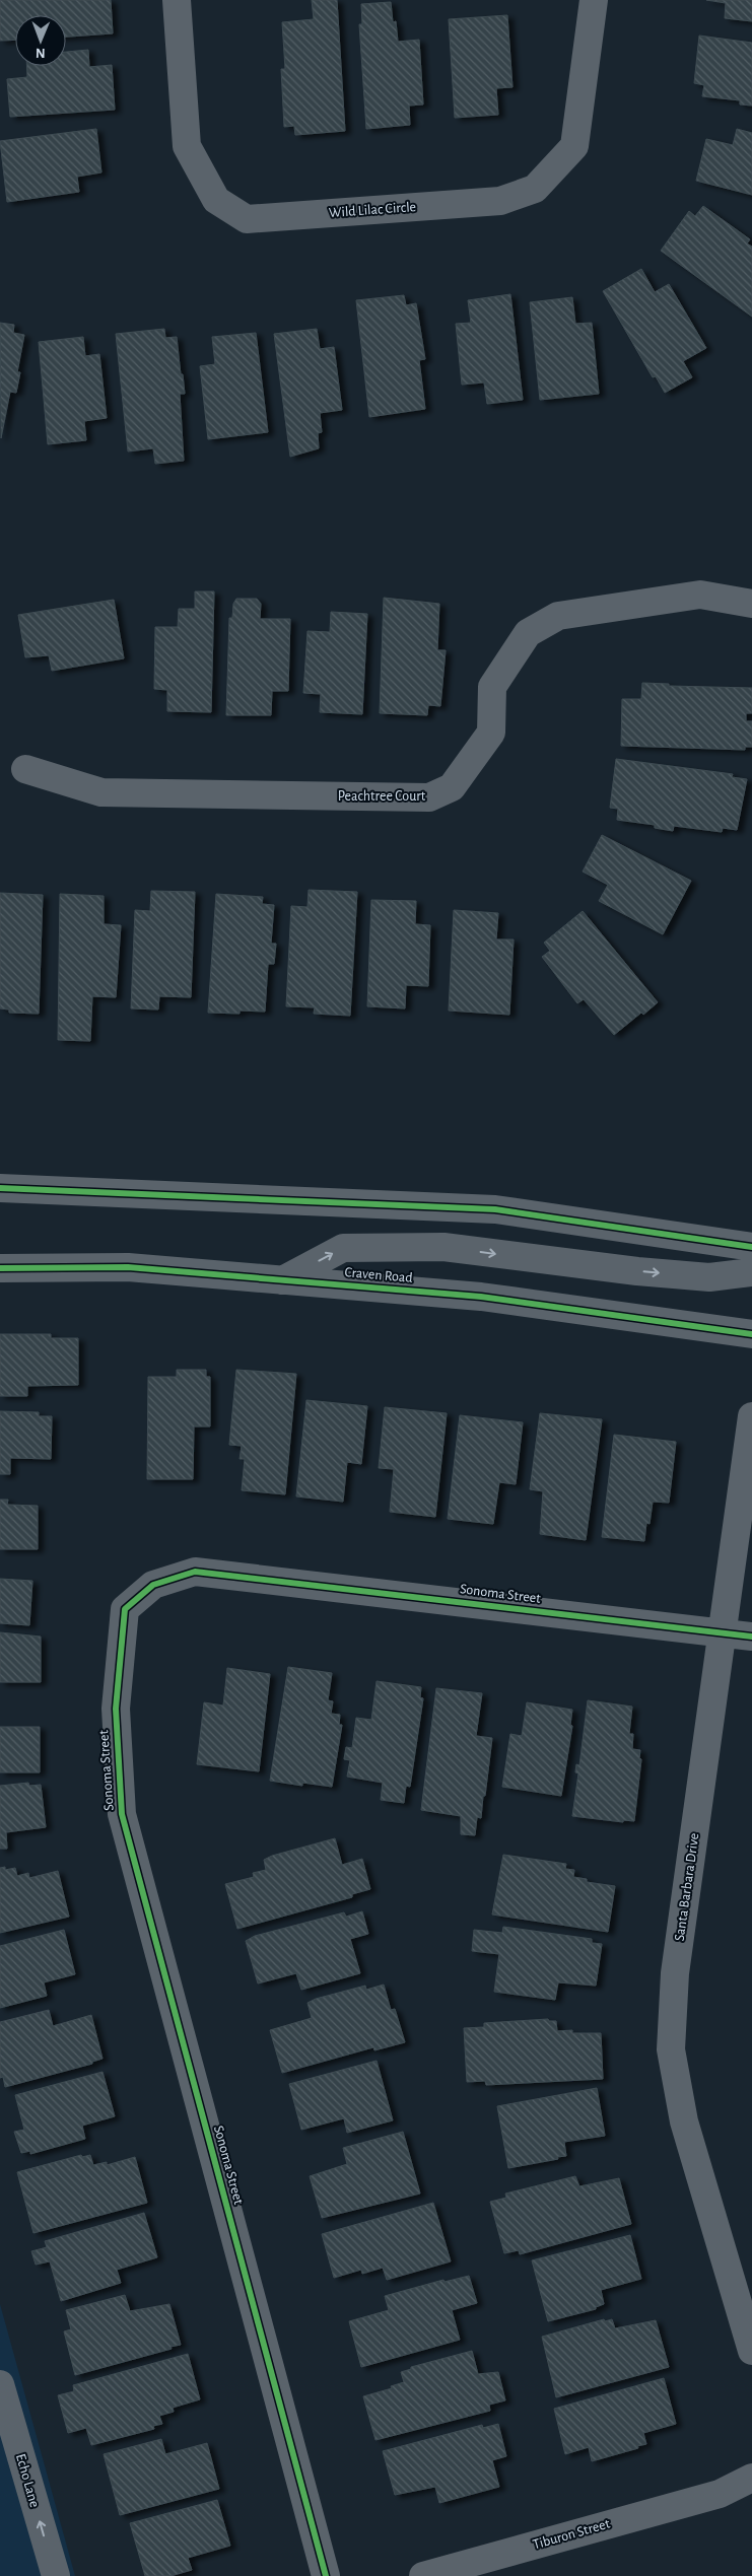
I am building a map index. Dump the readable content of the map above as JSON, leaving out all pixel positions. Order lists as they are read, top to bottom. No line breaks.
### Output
{"streets":{"street":["Wild Lilac Circle","Peachtree Court","Craven Road","Sonoma Street","Santa Barbara Drive","Echo Lane","Tiburon Street"]},"crossings":[["Sonoma Street","Santa Barbara Drive"]],"one_way":["Echo Lane"],"north":"bottom"}
